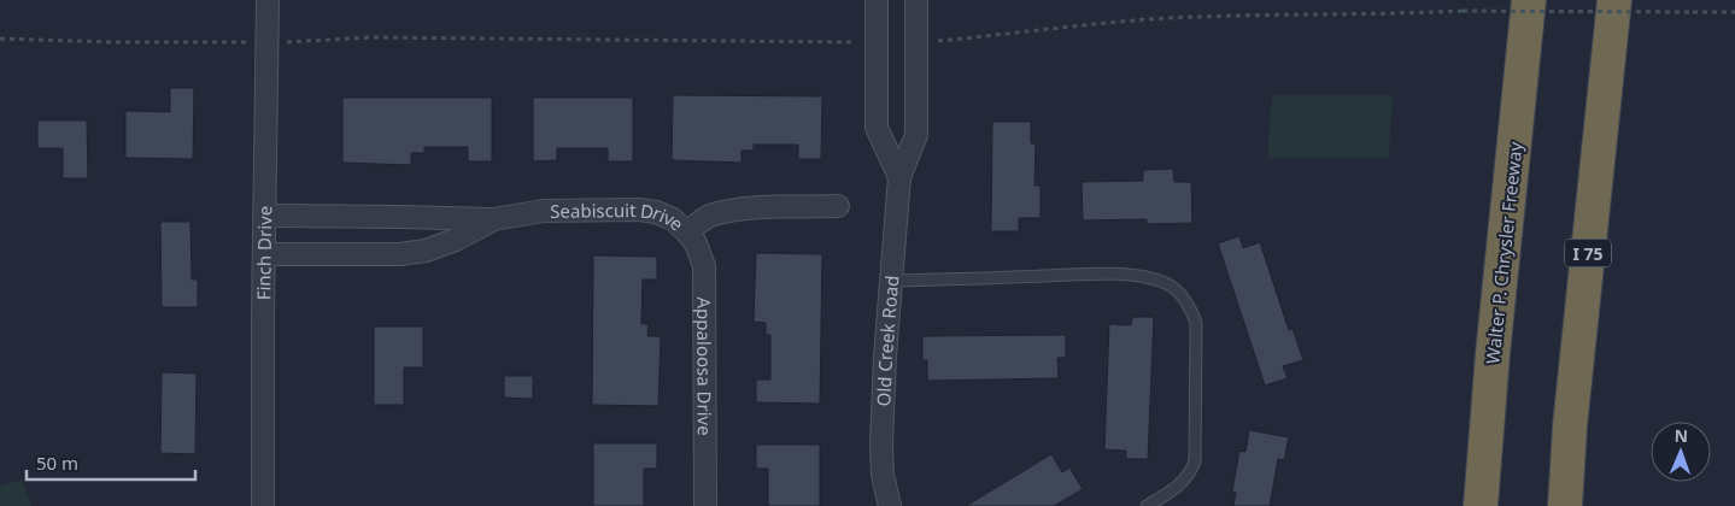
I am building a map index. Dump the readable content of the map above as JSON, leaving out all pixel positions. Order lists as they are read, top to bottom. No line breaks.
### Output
{"streets":{"highway":["Walter P. Chrysler Freeway","I 75"],"street":["Seabiscuit Drive","Finch Drive","Old Creek Road","Appaloosa Drive"]},"crossings":[["Seabiscuit Drive","Finch Drive"],["Seabiscuit Drive","Appaloosa Drive"]],"scale_bar":"50 m","north":"top"}
